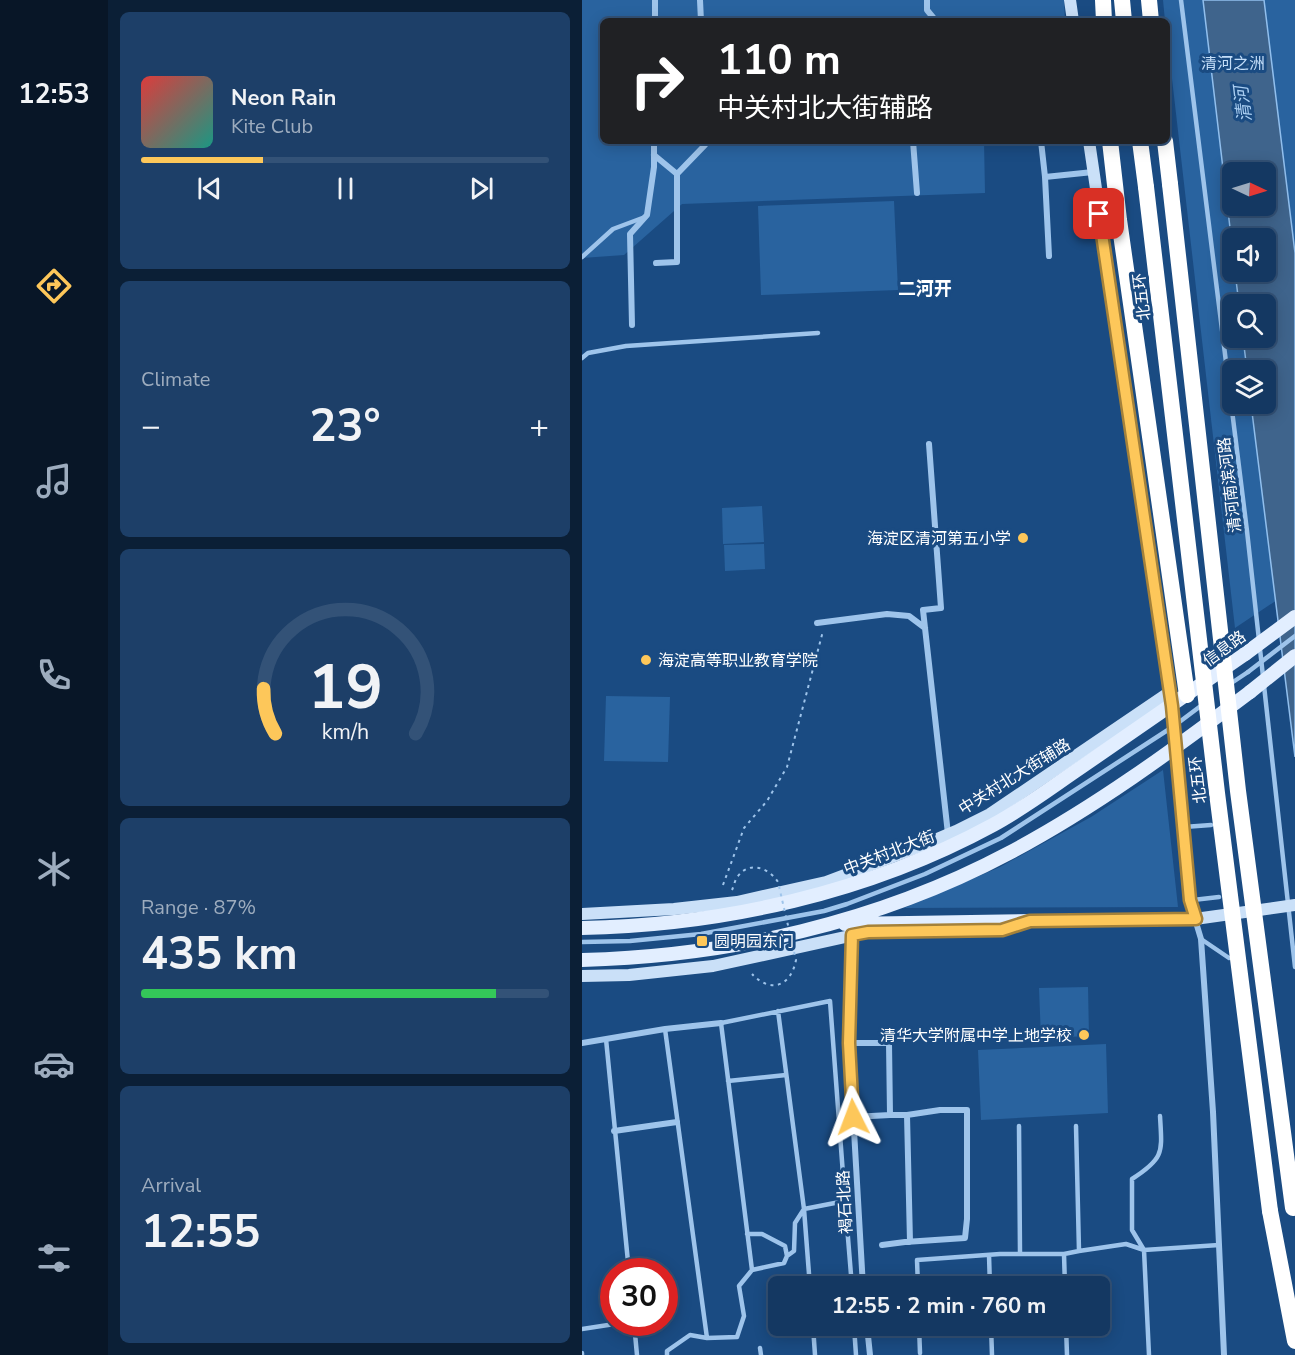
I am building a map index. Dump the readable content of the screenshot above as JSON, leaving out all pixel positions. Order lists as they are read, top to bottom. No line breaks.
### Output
{"streets":{"highway":["北五环"],"main road":["信息路","中关村北大街"],"street":["中关村北大街辅路","褐石北路"],"lane":["清河南滨河路"]},"crossings":[["信息路","中关村北大街辅路"],["信息路","中关村北大街"],["中关村北大街辅路","中关村北大街"]],"districts":["二河开"],"water":["清河"],"parks":["清河之洲"],"places":{"other":["海淀区清河第五小学","海淀高等职业教育学院","清华大学附属中学上地学校"],"transit":["圆明园东门"]},"north":"right","page":{"tabs":"12:53","turn":["110 m","中关村北大街辅路"],"song":["Neon Rain","Kite Club"],"tile":["Climate",["Range · 87%","435 km"],["Arrival","12:55"]],"heat":["−","23°","+"],"limit":"30","trip":"12:55 · 2 min · 760 m","gauge":["19","km/h"]}}
